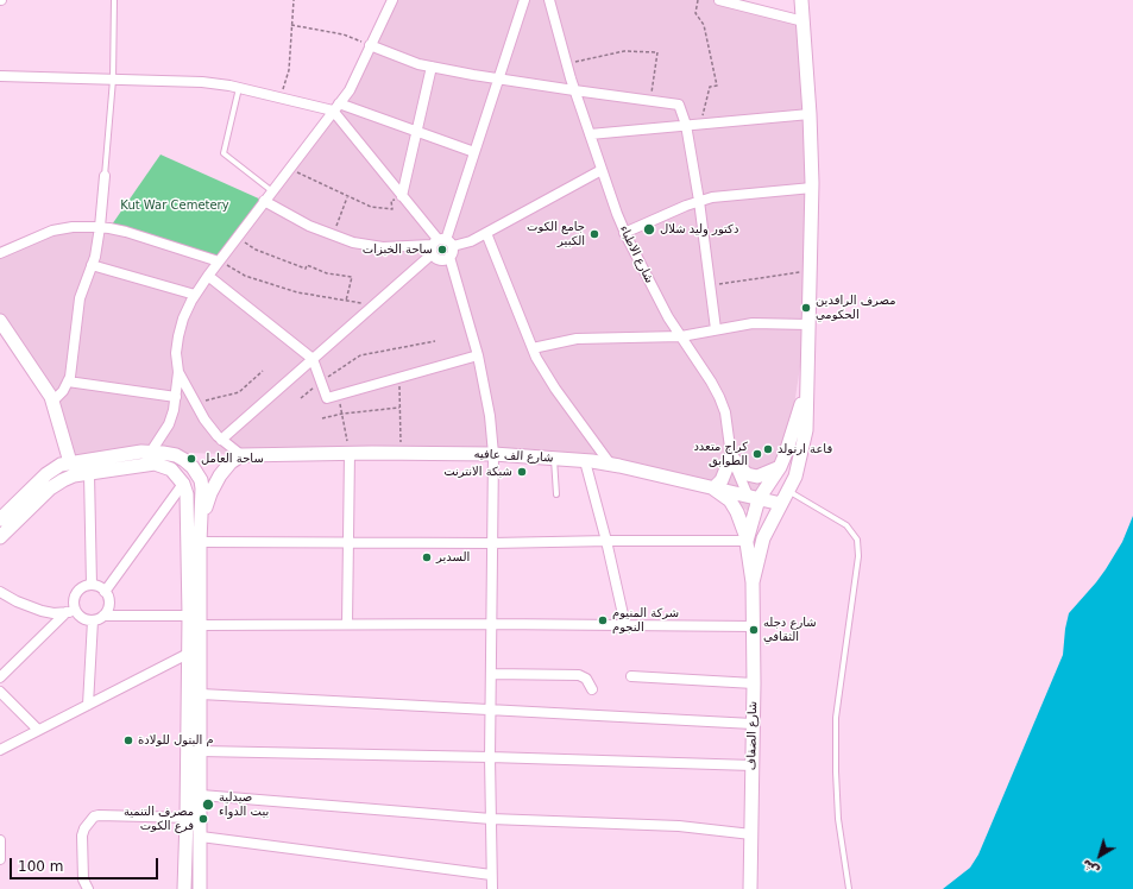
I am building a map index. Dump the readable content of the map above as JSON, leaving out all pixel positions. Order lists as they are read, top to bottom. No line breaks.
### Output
{"streets":{"street":["شارع الاطباء","شارع الف عافيه","شارع الضفاف"]},"crossings":[["شارع الاطباء","شارع الف عافيه"]],"parks":["Kut War Cemetery"],"places":["دكتور وليد شلال","جامع الكوت الكبير","ساحة الخبزات","مصرف الرافدين الحكومي","قاعة ارنولد","كراج متعدد الطوابق","ساحة العامل","شبكة الانترنت","السدير","شركة المنيوم النجوم","شارع دجله الثقافي","م البتول للولادة","صيدلية بيت الدواء","مصرف التنمية فرع الكوت"],"scale_bar":"100 m","north":"bottom left"}
